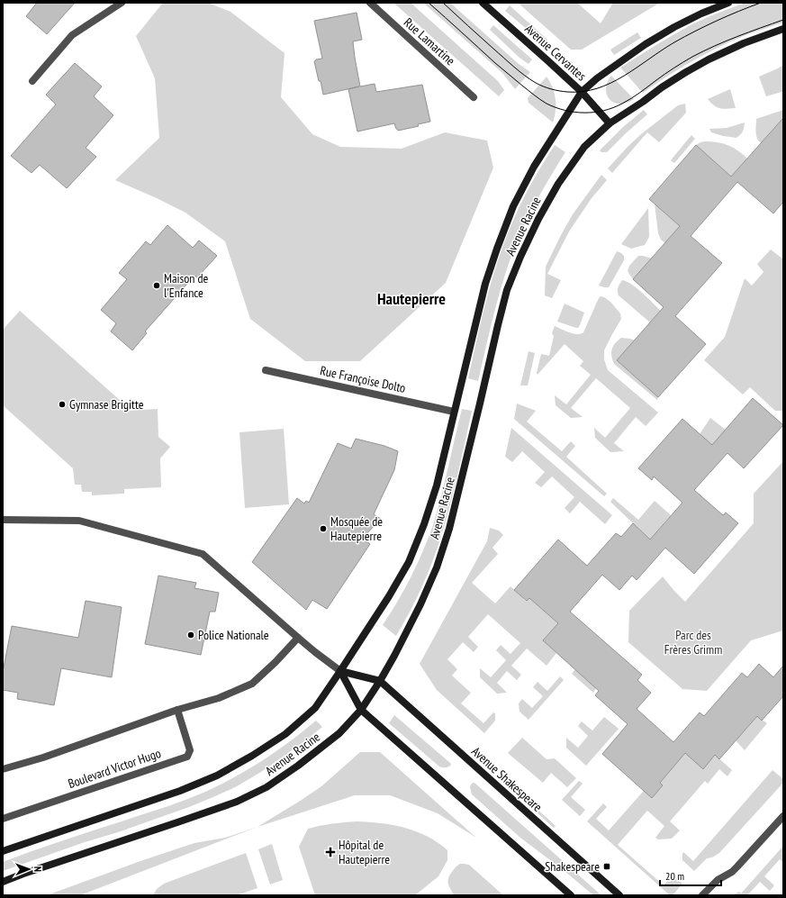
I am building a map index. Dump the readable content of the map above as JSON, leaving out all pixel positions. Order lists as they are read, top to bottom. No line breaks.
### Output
{"streets":{"street":["Rue Lamartine","Avenue Cervantes","Avenue Racine","Rue Françoise Dolto","Boulevard Victor Hugo","Avenue Shakespeare"]},"crossings":[["Avenue Cervantes","Avenue Racine"],["Avenue Racine","Rue Françoise Dolto"],["Avenue Racine","Avenue Shakespeare"]],"districts":["Hautepierre"],"parks":["Parc des Frères Grimm"],"places":{"other":["Maison de l'Enfance","Gymnase Brigitte","Mosquée de Hautepierre","Police Nationale"],"health":["Hôpital de Hautepierre"],"transit":["Shakespeare"]},"scale_bar":"20 m","north":"right"}
